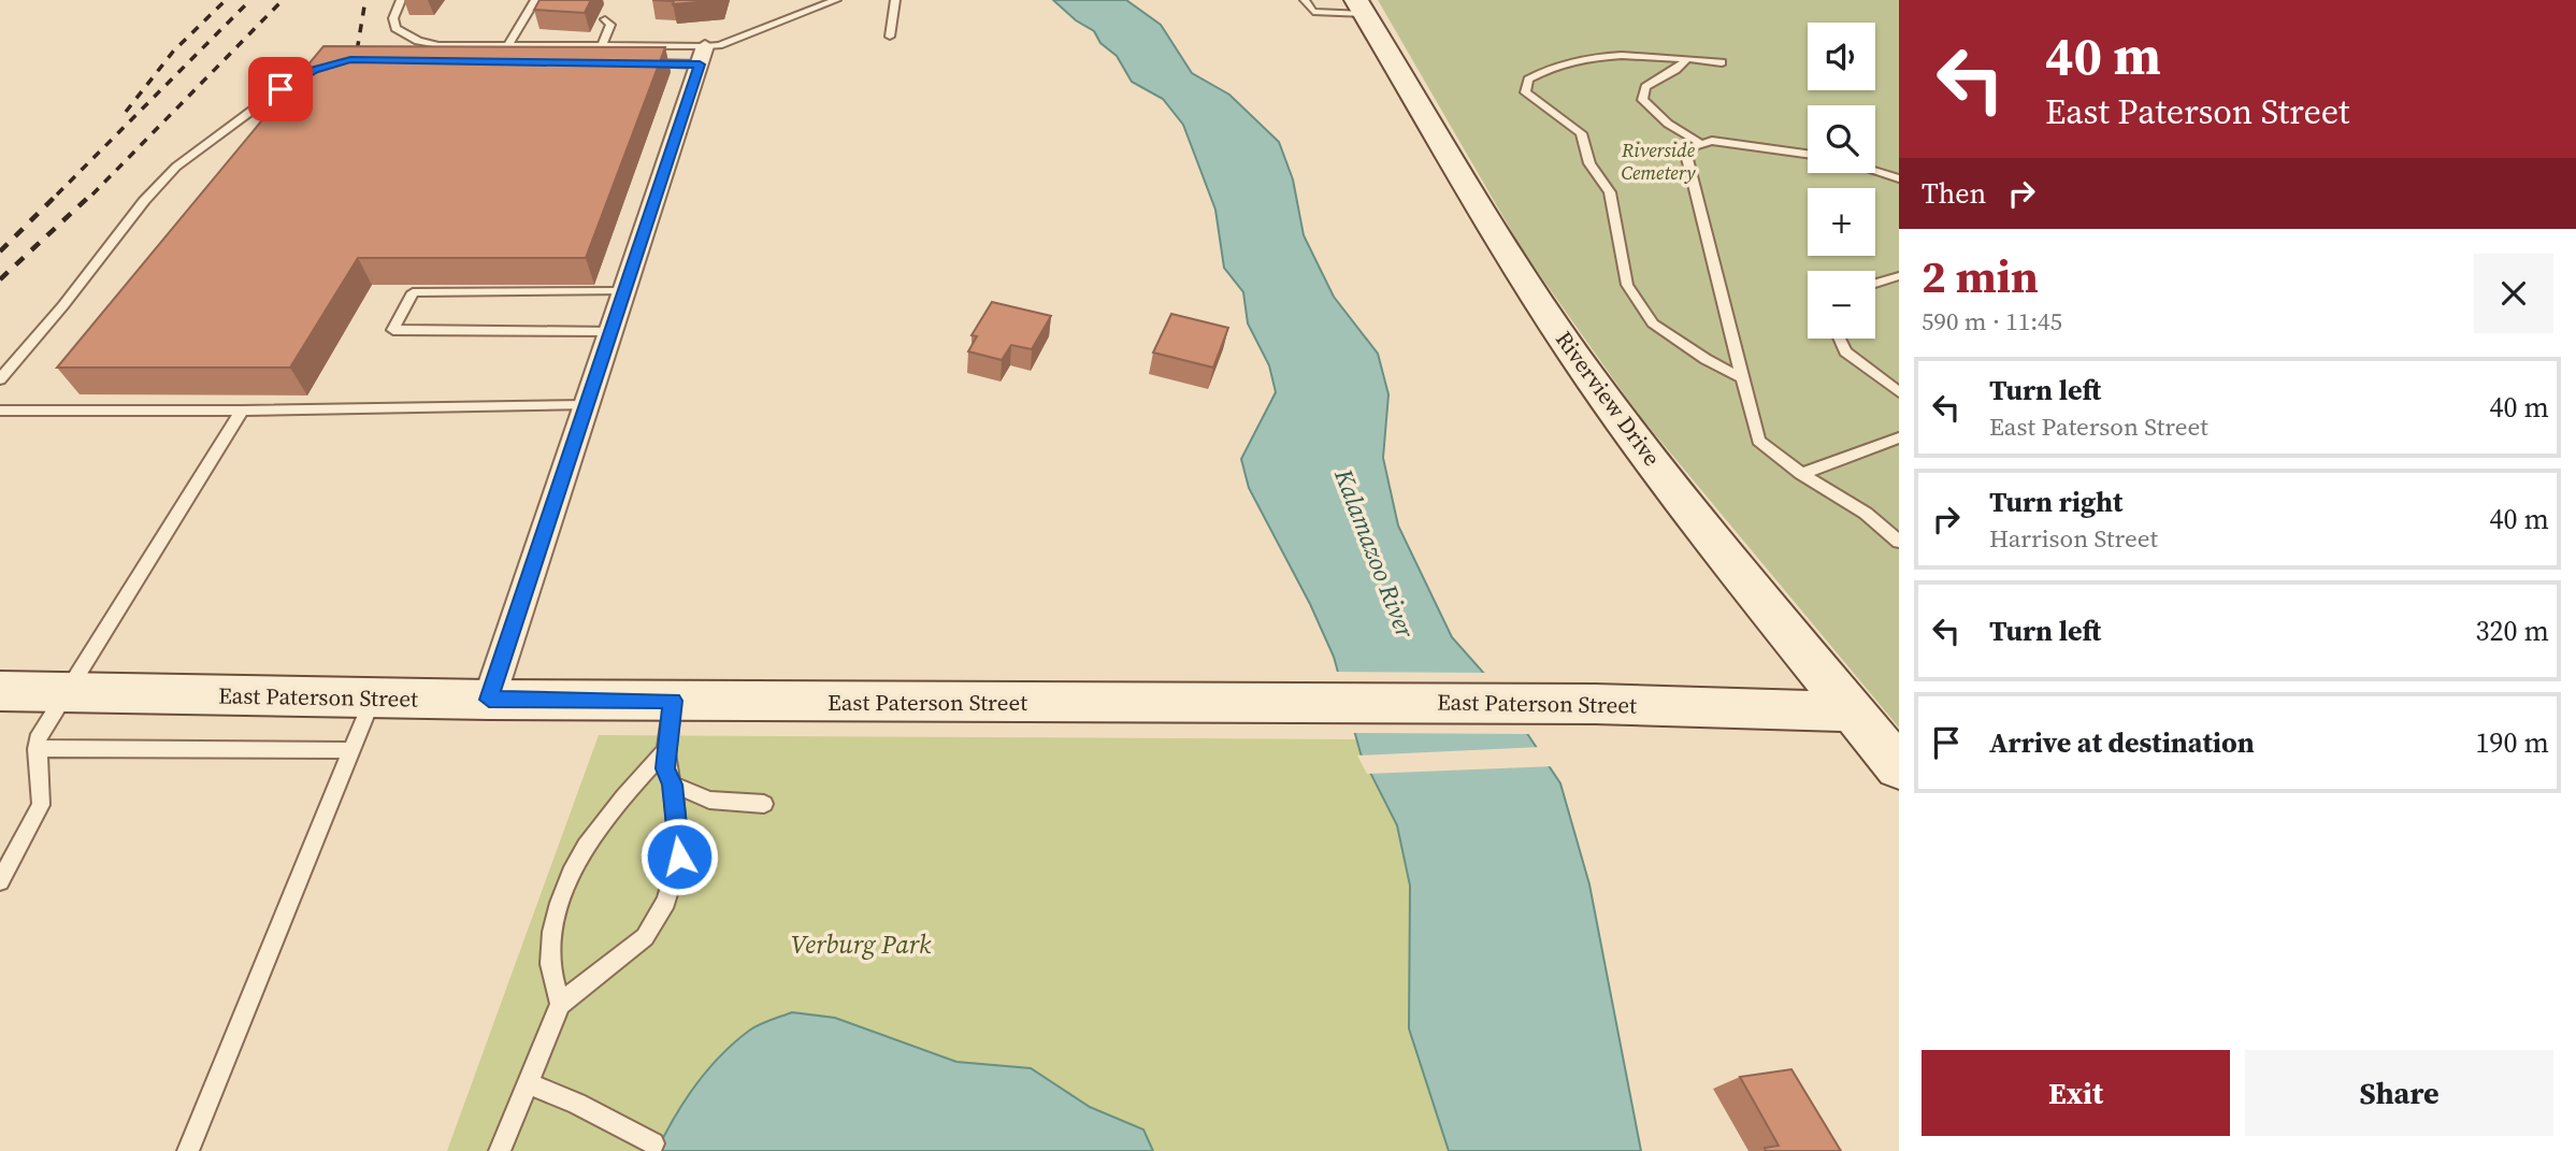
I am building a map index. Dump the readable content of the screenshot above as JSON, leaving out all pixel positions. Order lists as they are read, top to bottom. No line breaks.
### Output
{"streets":{"street":["Riverview Drive","East Paterson Street"]},"crossings":[["Riverview Drive","East Paterson Street"]],"water":["Kalamazoo River"],"parks":["Riverside Cemetery","Verburg Park"],"page":{"turn":["40 m","East Paterson Street"],"map_buttons":["+","−"],"then":"Then","heading":["2 min","590 m · 11:45"],"list":[{"name":"Turn left","note":"East Paterson Street","value":"40 m"},{"name":"Turn right","note":"Harrison Street","value":"40 m"},{"name":"Turn left","value":"320 m"},{"name":"Arrive at destination","value":"190 m"}],"buttons":["Exit","Share"]}}
